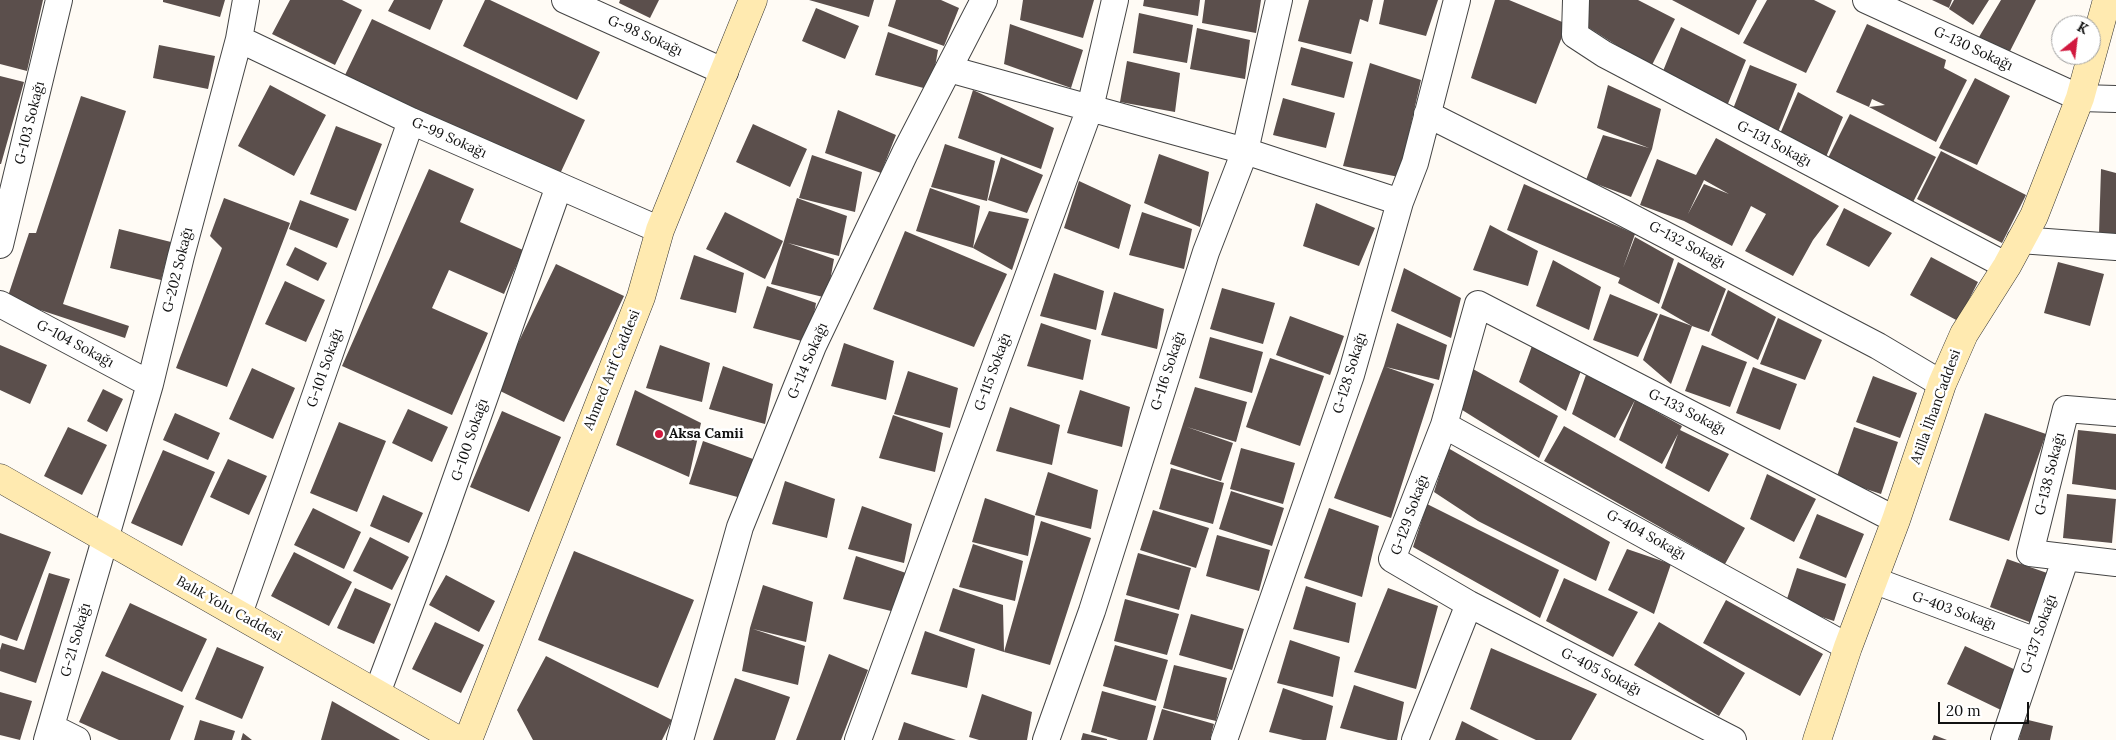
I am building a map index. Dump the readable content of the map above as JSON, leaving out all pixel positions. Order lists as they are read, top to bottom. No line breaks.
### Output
{"streets":{"main road":["Ahmed Arif Caddesi","Atilla İlhanCaddesi","Balık Yolu Caddesi"],"street":["G-98 Sokağı","G-130 Sokağı","G-103 Sokağı","G-99 Sokağı","G-131 Sokağı","G-132 Sokağı","G-202 Sokağı","G-104 Sokağı","G-114 Sokağı","G-101 Sokağı","G-116 Sokağı","G-115 Sokağı","G-128 Sokağı","G-133 Sokağı","G-100 Sokağı","G-138 Sokağı","G-129 Sokağı","G-404 Sokağı","G-403 Sokağı","G-137 Sokağı","G-21 Sokağı","G-405 Sokağı"]},"crossings":[["G-98 Sokağı","Ahmed Arif Caddesi"],["G-130 Sokağı","Atilla İlhanCaddesi"],["G-99 Sokağı","G-202 Sokağı"],["G-99 Sokağı","G-101 Sokağı"],["G-99 Sokağı","Ahmed Arif Caddesi"],["G-99 Sokağı","G-100 Sokağı"],["G-131 Sokağı","Atilla İlhanCaddesi"],["G-132 Sokağı","G-128 Sokağı"],["G-132 Sokağı","Atilla İlhanCaddesi"],["G-202 Sokağı","G-104 Sokağı"],["G-202 Sokağı","Balık Yolu Caddesi"],["G-202 Sokağı","G-21 Sokağı"],["G-101 Sokağı","Balık Yolu Caddesi"],["Atilla İlhanCaddesi","G-133 Sokağı"],["Atilla İlhanCaddesi","G-404 Sokağı"],["Atilla İlhanCaddesi","G-403 Sokağı"],["G-133 Sokağı","G-129 Sokağı"],["G-100 Sokağı","Balık Yolu Caddesi"],["G-138 Sokağı","G-137 Sokağı"],["G-129 Sokağı","G-404 Sokağı"],["G-129 Sokağı","G-405 Sokağı"],["Balık Yolu Caddesi","G-21 Sokağı"],["G-403 Sokağı","G-137 Sokağı"]],"places":["Aksa Camii"],"scale_bar":"20 m","north":"top right"}
